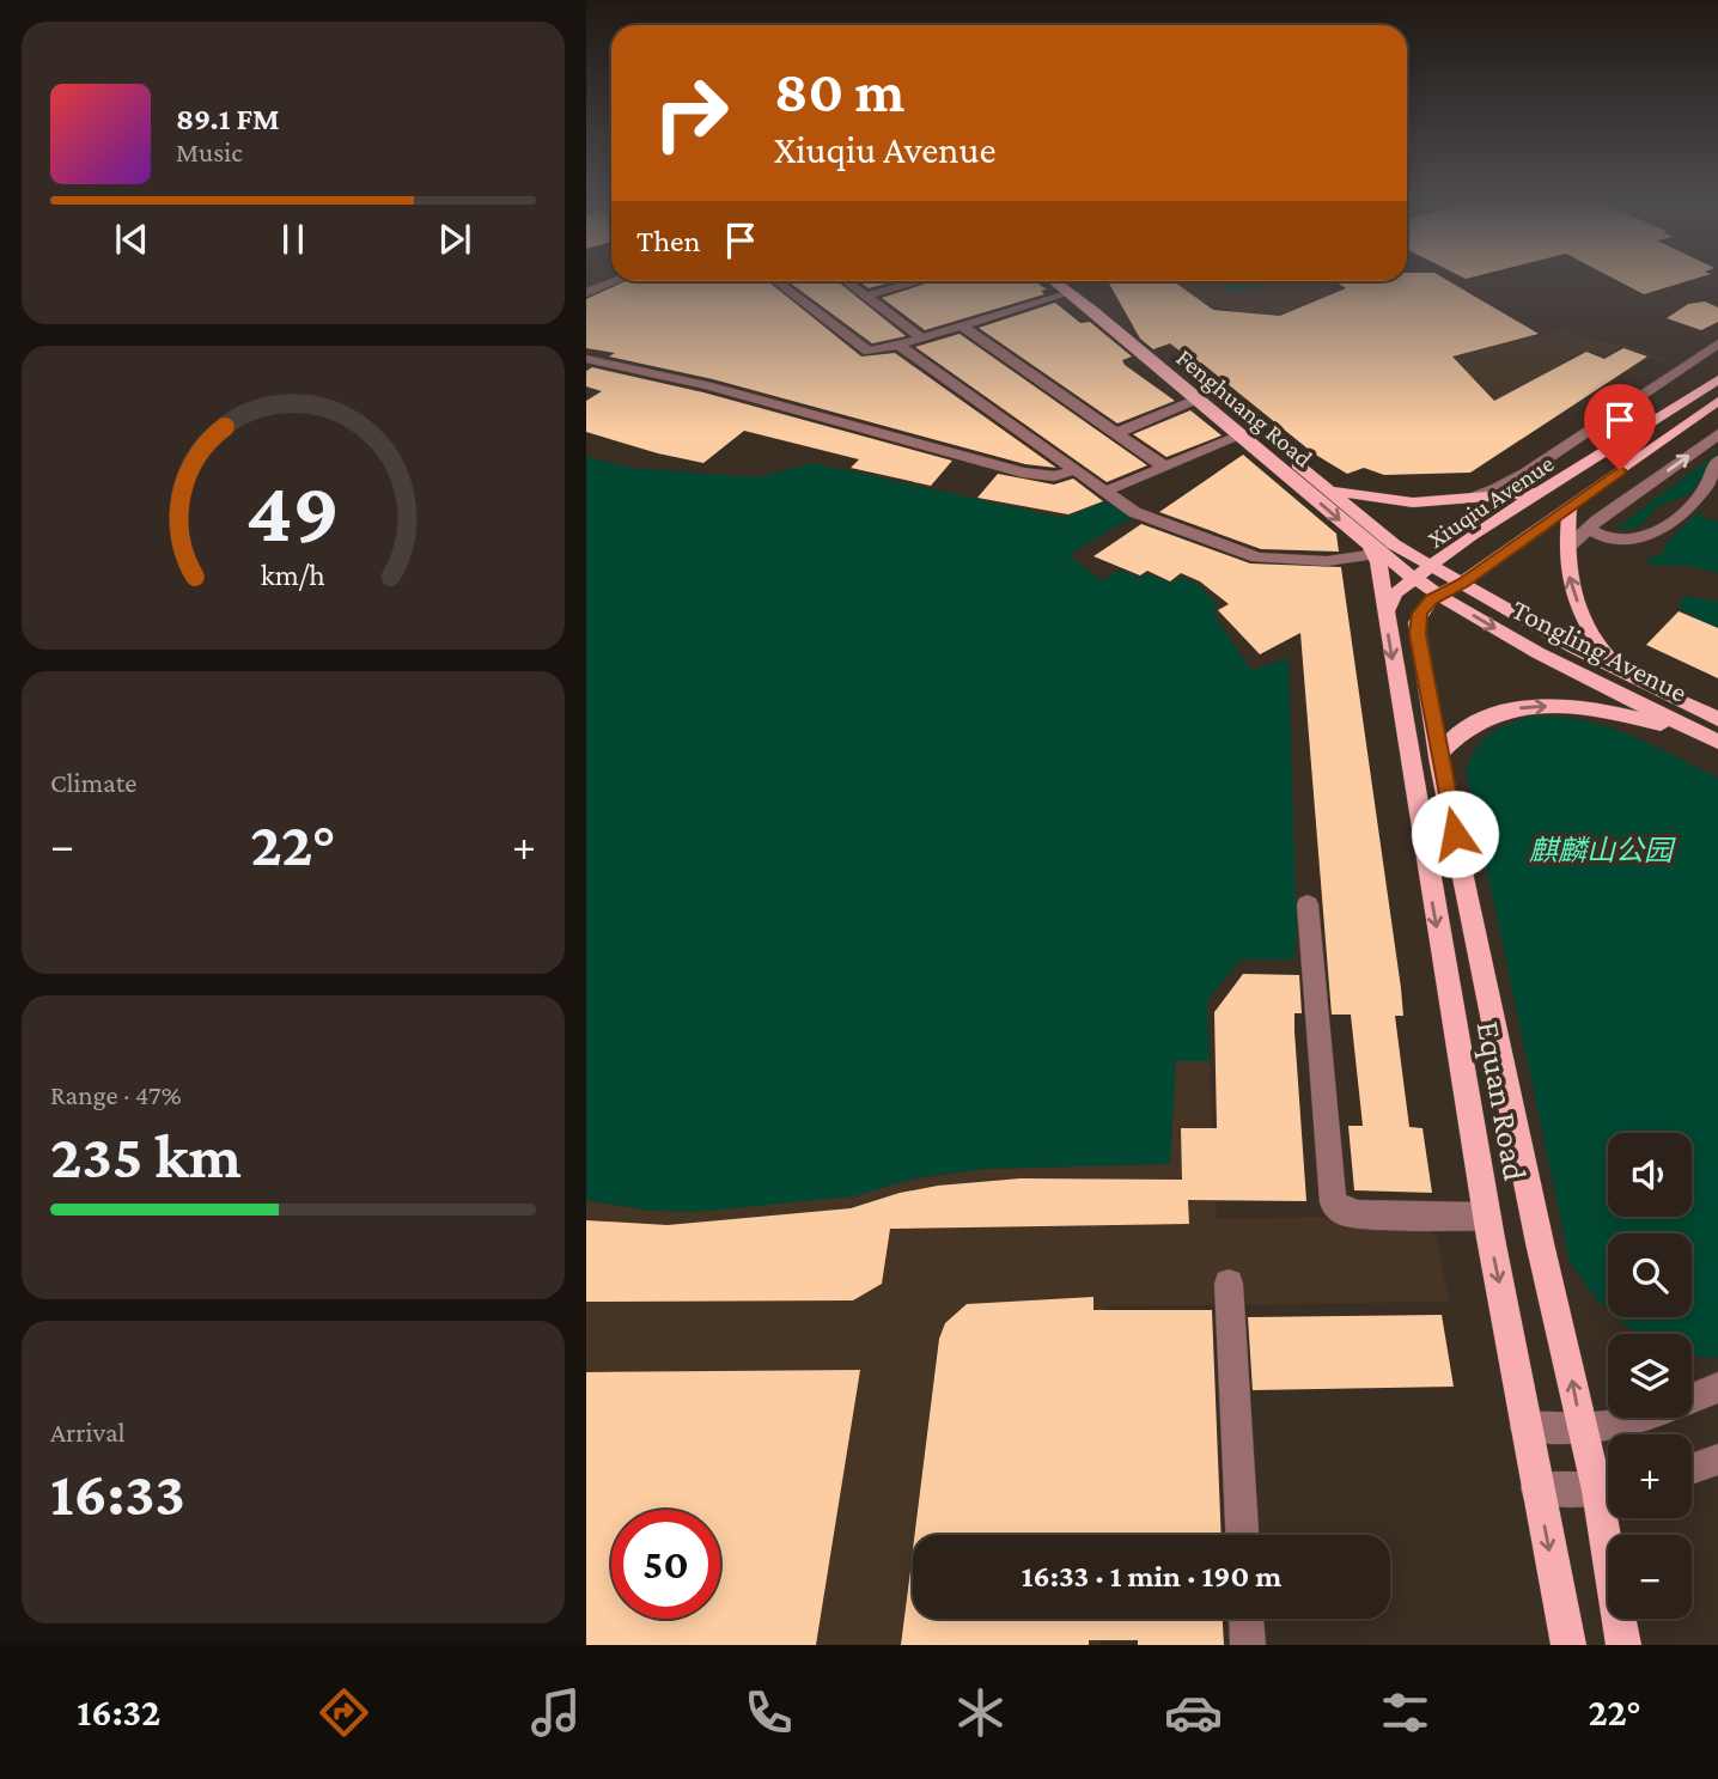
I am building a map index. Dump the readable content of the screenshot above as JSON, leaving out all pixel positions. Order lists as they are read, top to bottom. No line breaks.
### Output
{"streets":{"main road":["Fenghuang Road","Xiuqiu Avenue","Tongling Avenue","Equan Road"]},"crossings":[["Fenghuang Road","Xiuqiu Avenue"],["Fenghuang Road","Tongling Avenue"],["Fenghuang Road","Equan Road"],["Xiuqiu Avenue","Tongling Avenue"],["Xiuqiu Avenue","Equan Road"],["Tongling Avenue","Equan Road"]],"parks":["麒麟山公园"],"page":{"turn":["80 m","Xiuqiu Avenue"],"song":["89.1 FM","Music"],"then":"Then","tile":["Climate",["Range · 47%","235 km"],["Arrival","16:33"]],"heat":["−","22°","+"],"map_buttons":["+","−"],"limit":"50","trip":"16:33 · 1 min · 190 m","tabs":["16:32","22°"],"gauge":["49","km/h"]}}
